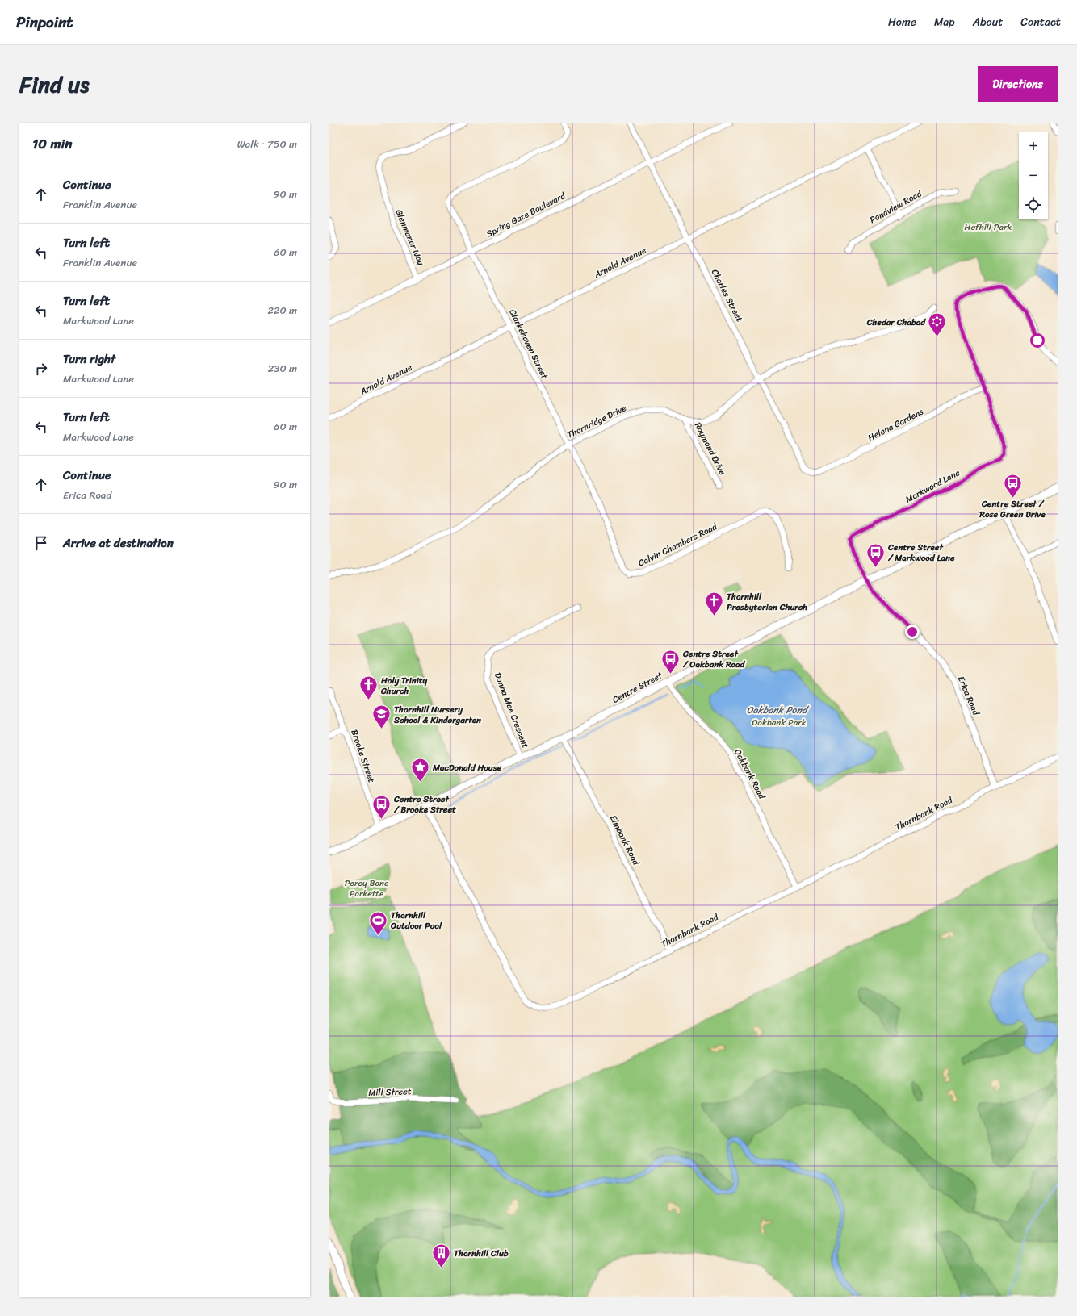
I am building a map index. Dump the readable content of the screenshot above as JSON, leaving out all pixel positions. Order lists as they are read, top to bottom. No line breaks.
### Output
{"streets":{"main road":["Centre Street"],"street":["Pondview Road","Spring Gate Boulevard","Glenmanor Way","Arnold Avenue","Charles Street","Clarkehaven Street","Thornridge Drive","Helena Gardens","Raymond Drive","Markwood Lane","Calvin Chambers Road","Erica Road","Donna Mae Crescent","Brooke Street","Oakbank Road","Thornbank Road","Elmbank Road","Mill Street"]},"crossings":[["Spring Gate Boulevard","Glenmanor Way"],["Spring Gate Boulevard","Charles Street"],["Spring Gate Boulevard","Clarkehaven Street"],["Arnold Avenue","Charles Street"],["Arnold Avenue","Clarkehaven Street"],["Charles Street","Thornridge Drive"],["Charles Street","Helena Gardens"],["Clarkehaven Street","Thornridge Drive"],["Clarkehaven Street","Calvin Chambers Road"],["Thornridge Drive","Raymond Drive"],["Thornridge Drive","Calvin Chambers Road"],["Helena Gardens","Markwood Lane"],["Markwood Lane","Centre Street"],["Markwood Lane","Erica Road"],["Centre Street","Erica Road"],["Centre Street","Donna Mae Crescent"],["Centre Street","Brooke Street"],["Centre Street","Oakbank Road"],["Centre Street","Thornbank Road"],["Centre Street","Elmbank Road"],["Erica Road","Thornbank Road"],["Oakbank Road","Thornbank Road"],["Thornbank Road","Elmbank Road"]],"water":["Oakbank Pond"],"parks":["Hefhill Park","Oakbank Park","Percy Bone Parkette"],"places":{"synagogue":["Chedar Chabad"],"bus stop":["Centre Street / Rose Green Drive","Centre Street / Markwood Lane","Centre Street / Oakbank Road","Centre Street / Brooke Street"],"church":["Thornhill Presbyterian Church","Holy Trinity Church"],"school or university":["Thornhill Nursery School & Kindergarten"],"place":["MacDonald House"],"sports":["Thornhill Outdoor Pool"],"building":["Thornhill Club"]},"page":{"header":"Pinpoint","nav":["Home","Map","About","Contact"],"title":"Find us","buttons":"Directions","heading":["10 min","Walk · 750 m"],"map_buttons":["+","−"],"list":[["Continue","Franklin Avenue","90 m"],["Turn left","Franklin Avenue","60 m"],["Turn left","Markwood Lane","220 m"],["Turn right","Markwood Lane","230 m"],["Turn left","Markwood Lane","60 m"],["Continue","Erica Road","90 m"],"Arrive at destination"]}}
